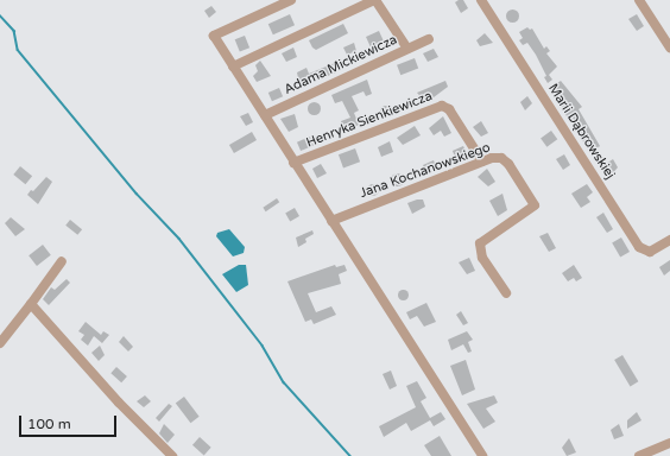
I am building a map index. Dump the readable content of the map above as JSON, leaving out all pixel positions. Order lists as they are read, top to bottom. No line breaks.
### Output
{"streets":{"street":["Adama Mickiewicza","Henryka Sienkiewicza","Marii Dąbrowskiej","Jana Kochanowskiego"]},"crossings":[["Henryka Sienkiewicza","Jana Kochanowskiego"]],"scale_bar":"100 m"}
